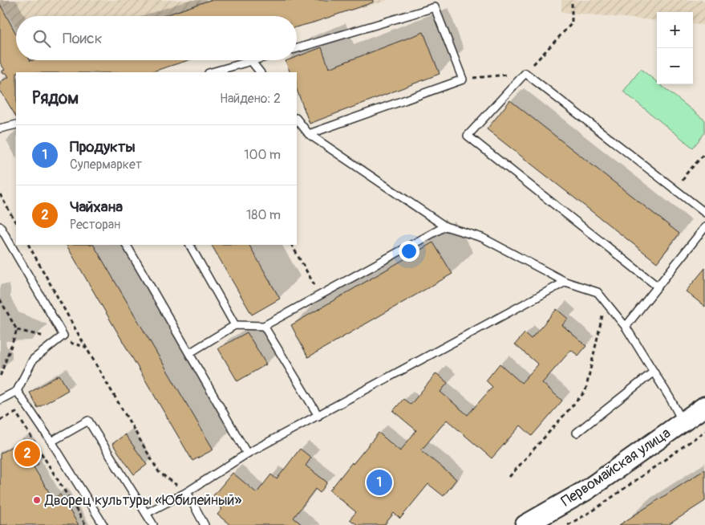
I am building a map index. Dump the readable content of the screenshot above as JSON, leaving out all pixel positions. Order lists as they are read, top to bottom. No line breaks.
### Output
{"streets":{"main road":["Первомайская улица"]},"places":["Дворец культуры «Юбилейный»"],"page":{"map_buttons":["+","−"],"search":"Поиск","heading":["Рядом","Найдено: 2"],"list":[{"mark":"1","name":"Продукты","note":"Супермаркет","value":"100 m"},{"mark":"2","name":"Чайхана","note":"Ресторан","value":"180 m"}],"pins":["2","1"]}}
